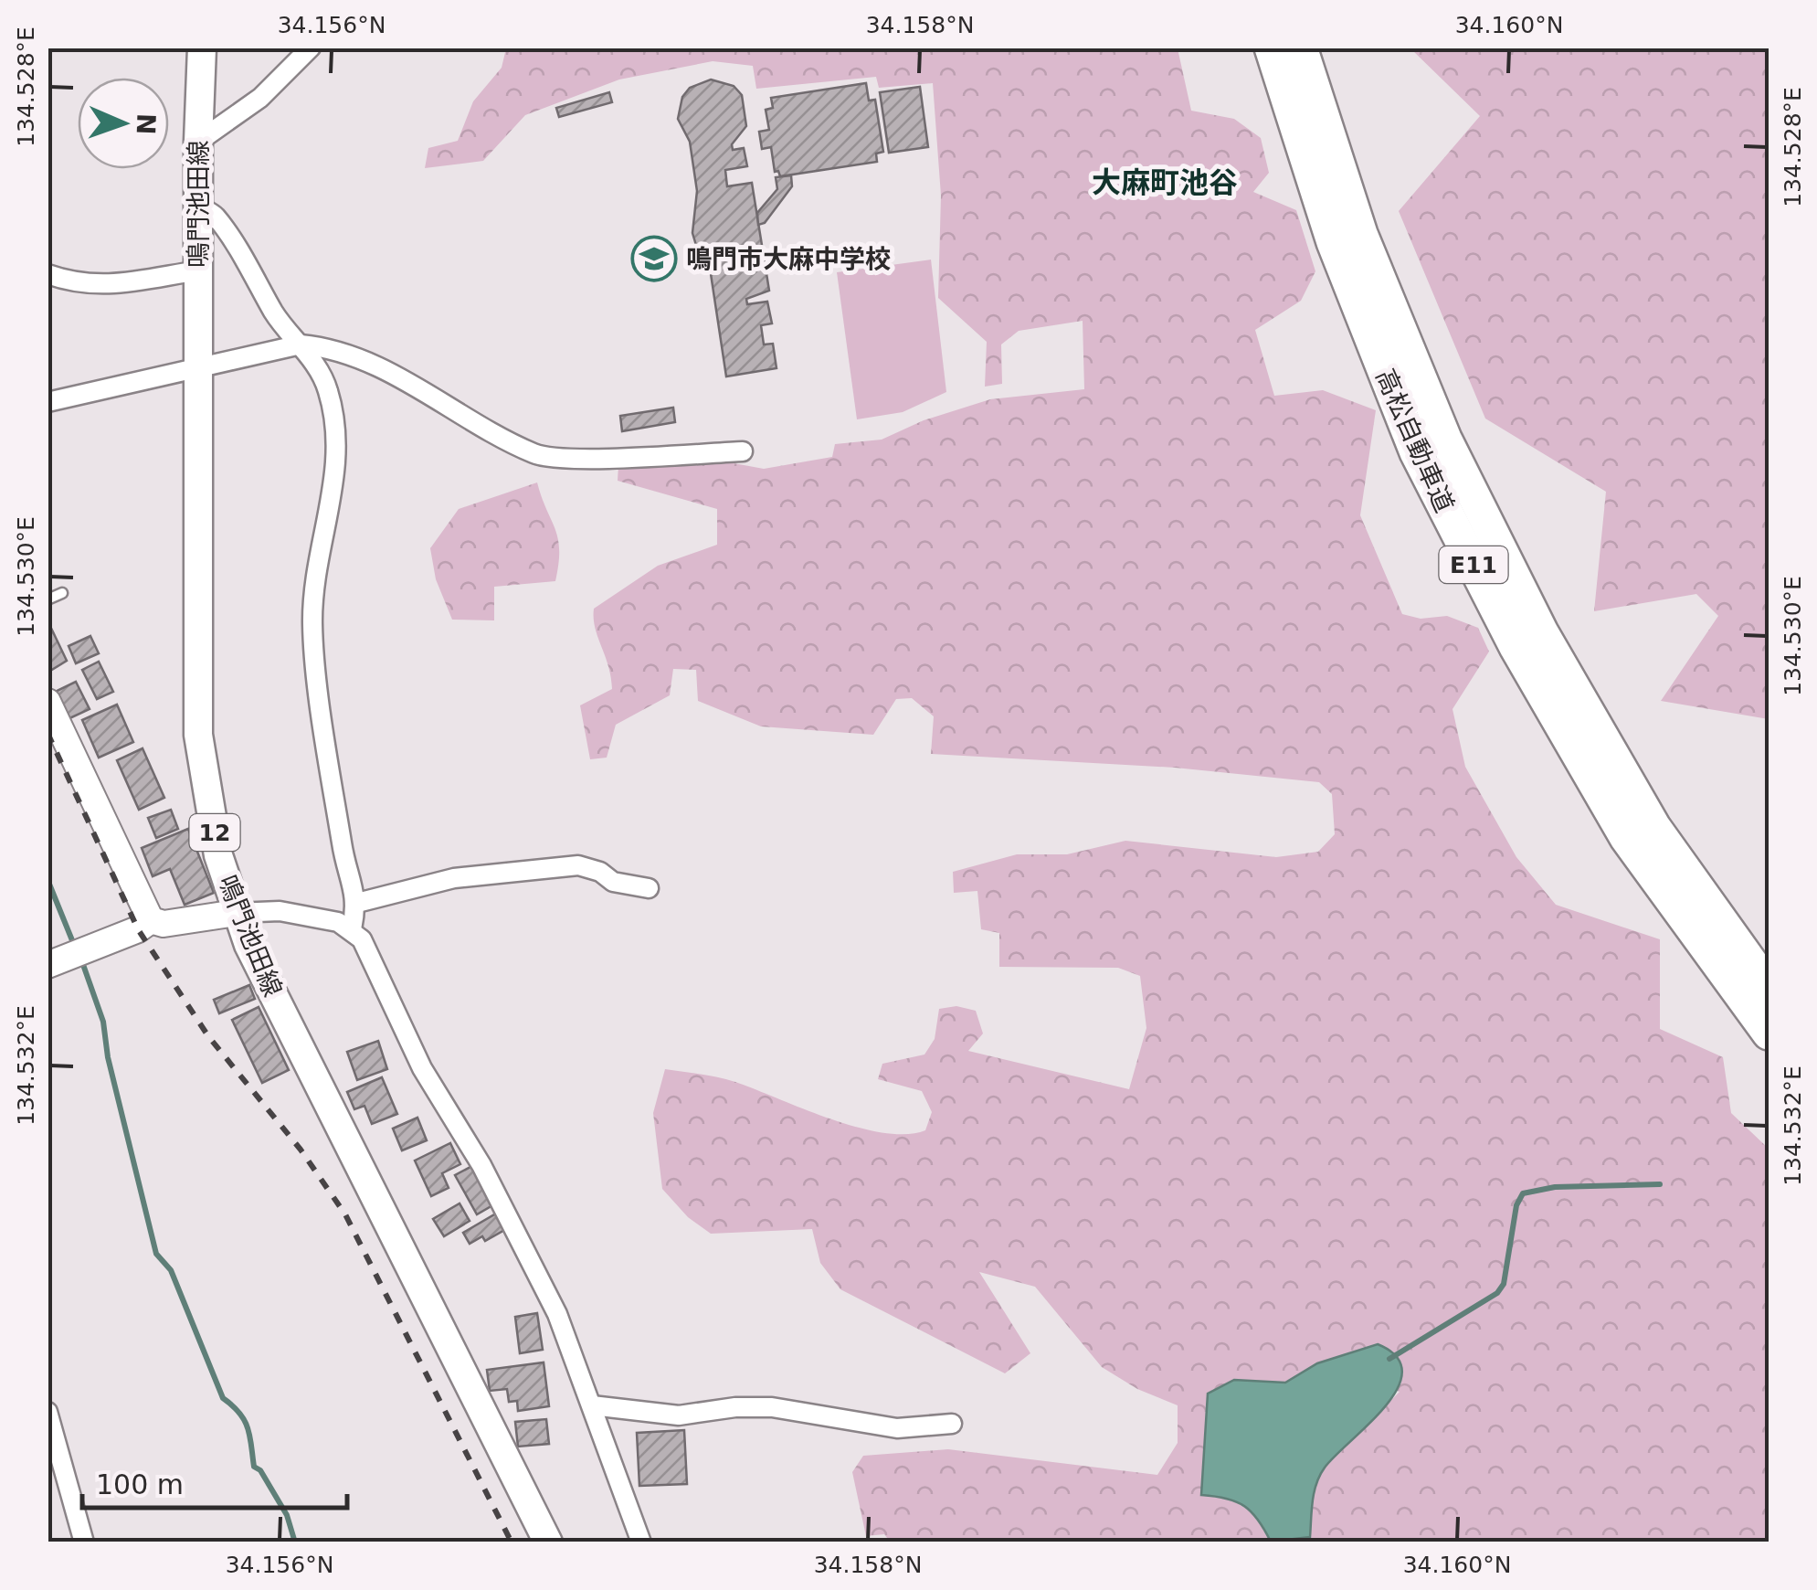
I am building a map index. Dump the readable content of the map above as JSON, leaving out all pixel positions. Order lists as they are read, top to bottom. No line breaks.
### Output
{"streets":{"highway":["高松自動車道","E11"],"main road":["鳴門池田線","12"]},"districts":["大麻町池谷"],"places":{"school or university":["鳴門市大麻中学校"]},"scale_bar":"100 m","north":"right","coordinates":["34.156°N","34.158°N","34.160°N","134.528°E","134.530°E","134.532°E"]}
